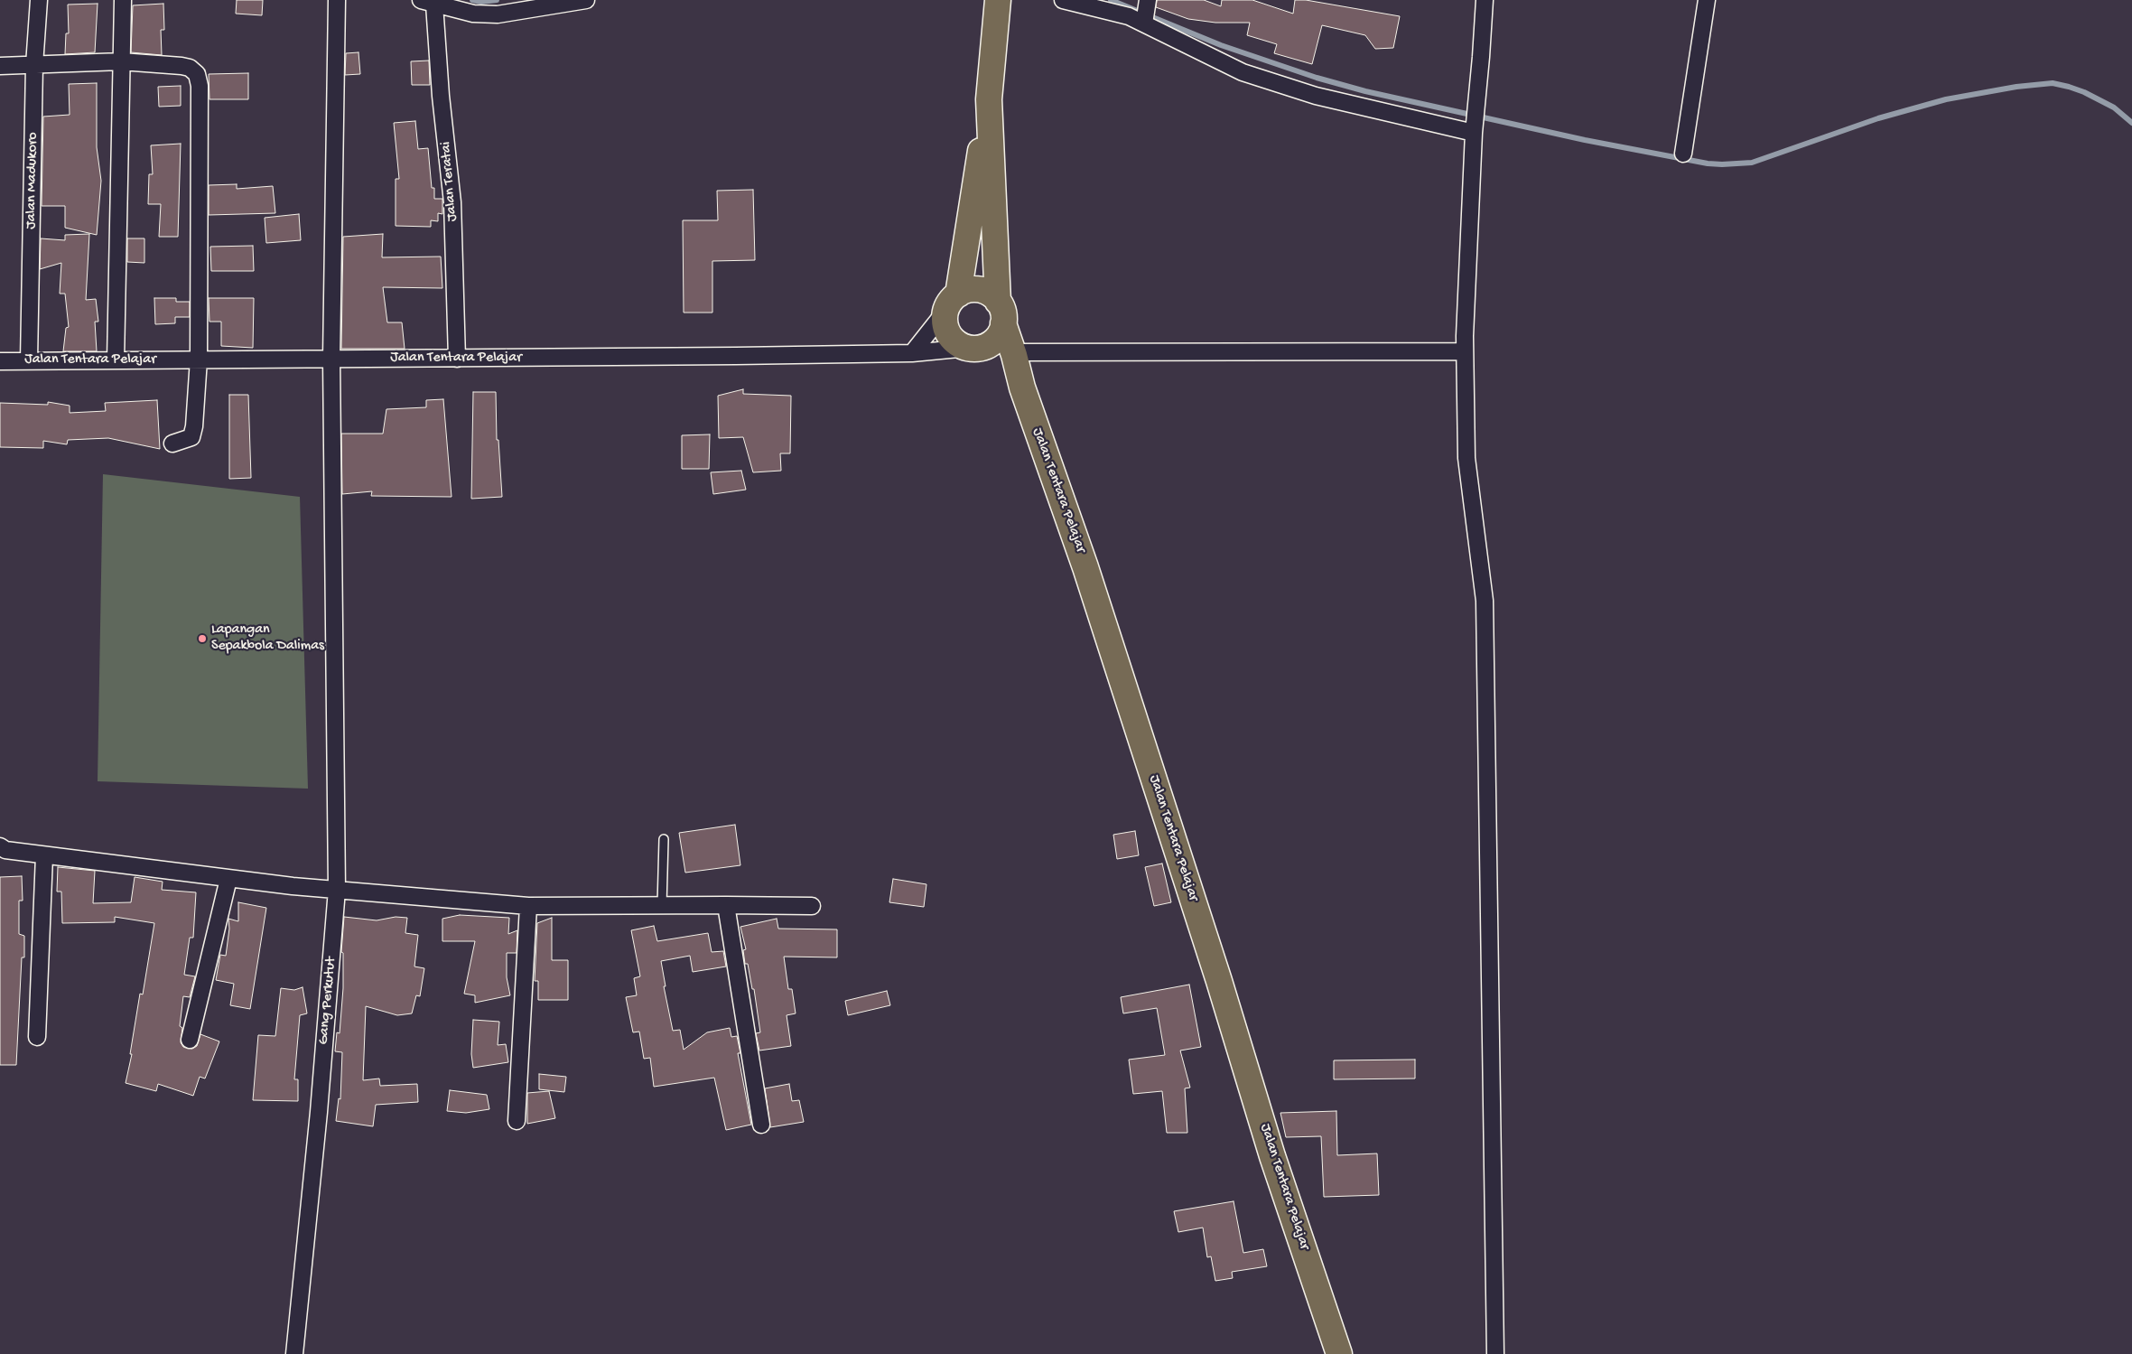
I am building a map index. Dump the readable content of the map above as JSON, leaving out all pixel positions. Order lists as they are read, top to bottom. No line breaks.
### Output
{"streets":{"highway":["Jalan Tentara Pelajar"],"street":["Jalan Madukoro","Jalan Teratai","Gang Perkutut"]},"crossings":[["Jalan Madukoro","Jalan Tentara Pelajar"],["Jalan Teratai","Jalan Tentara Pelajar"],["Jalan Tentara Pelajar","Gang Perkutut"]],"places":["Lapangan Sepakbola Dalimas"]}
